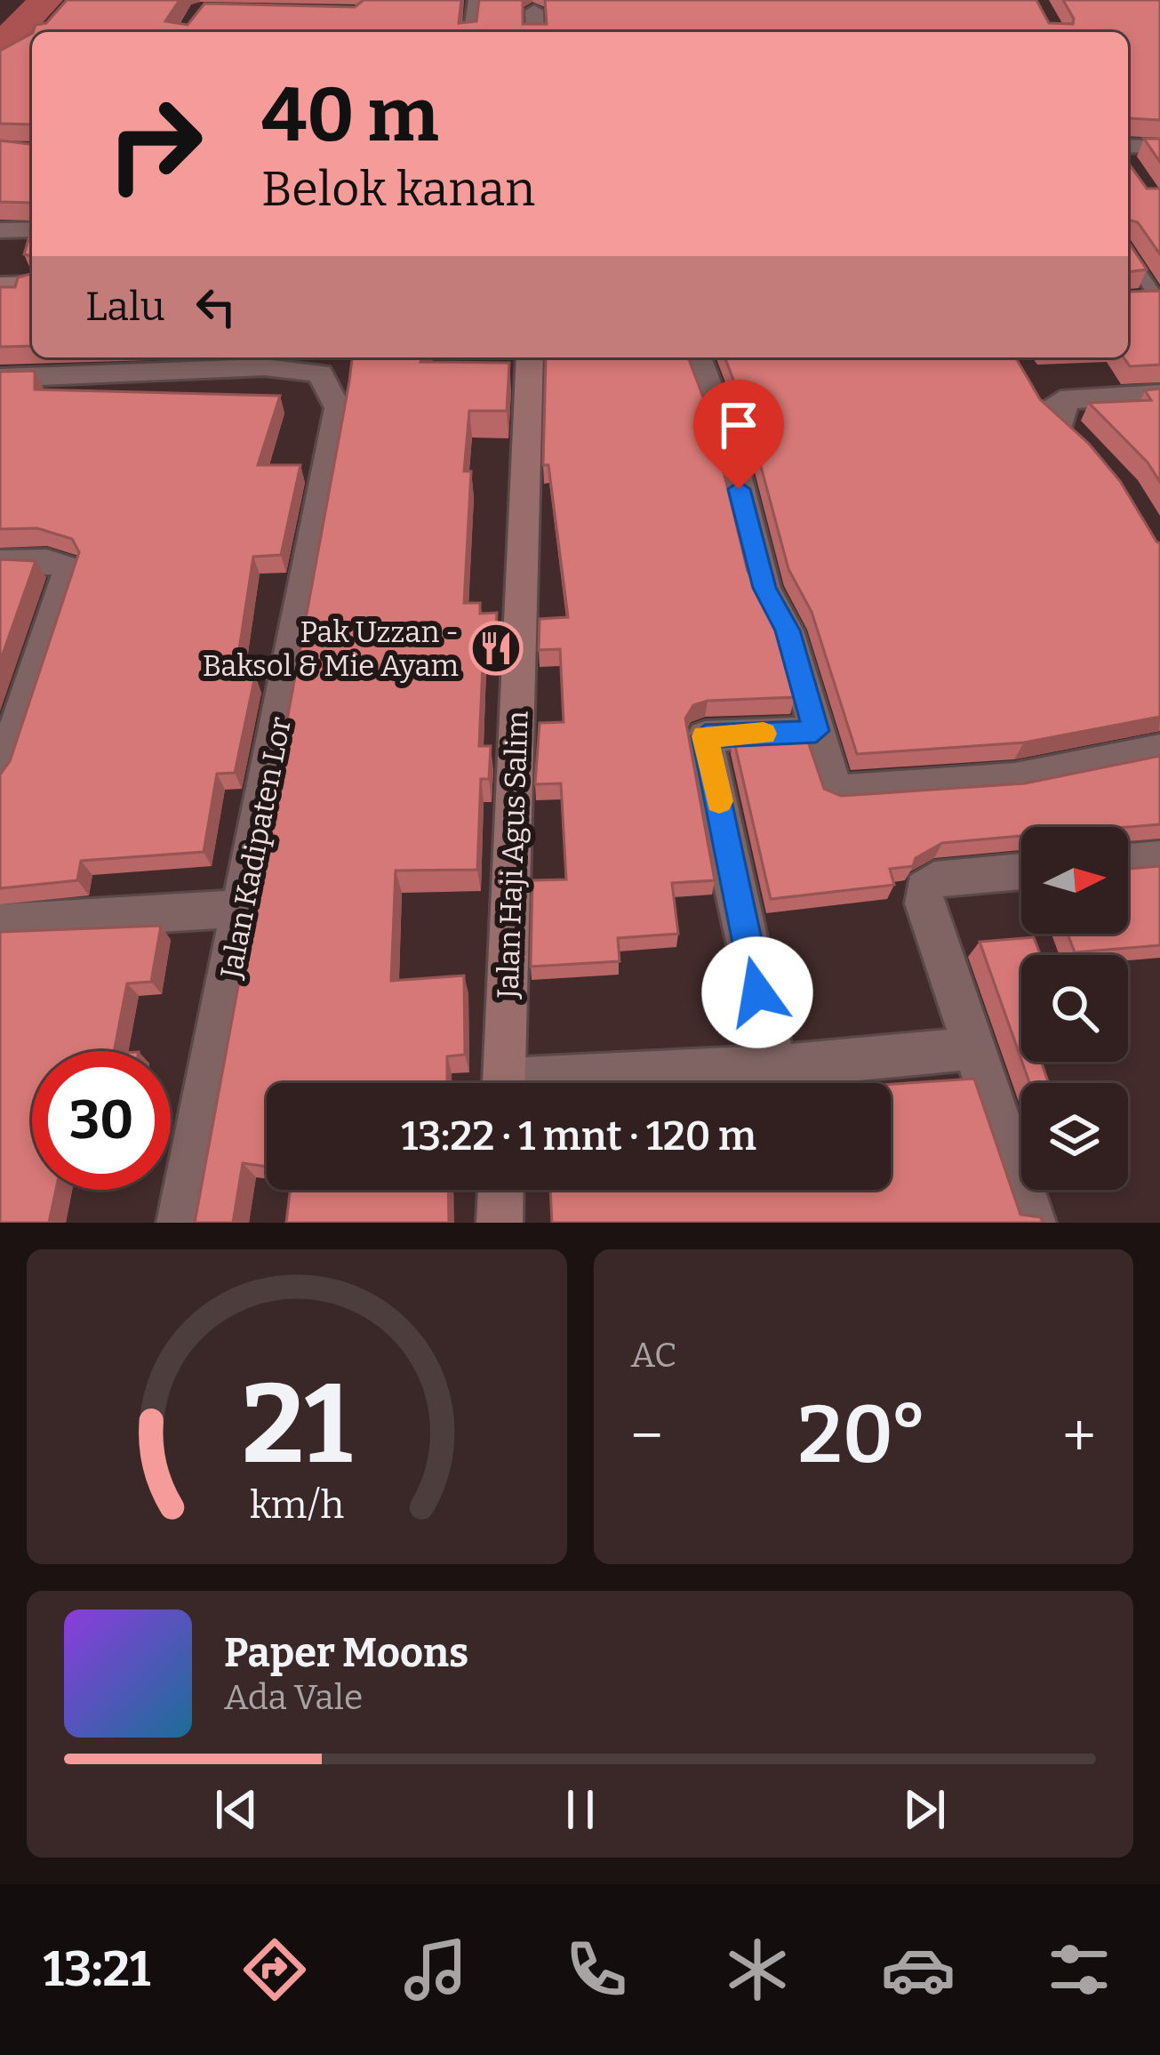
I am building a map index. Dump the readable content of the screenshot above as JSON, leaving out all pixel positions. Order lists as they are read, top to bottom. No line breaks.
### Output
{"streets":{"street":["Jalan Kadipaten Lor","Jalan Haji Agus Salim"]},"places":{"restaurant":["Pak Uzzan - Baksol & Mie Ayam"]},"north":"right","page":{"turn":["40 m","Belok kanan"],"then":"Lalu","limit":"30","trip":"13:22 · 1 mnt · 120 m","tile":"AC","heat":["−","20°","+"],"song":["Paper Moons","Ada Vale"],"tabs":"13:21","gauge":["21","km/h"]}}
